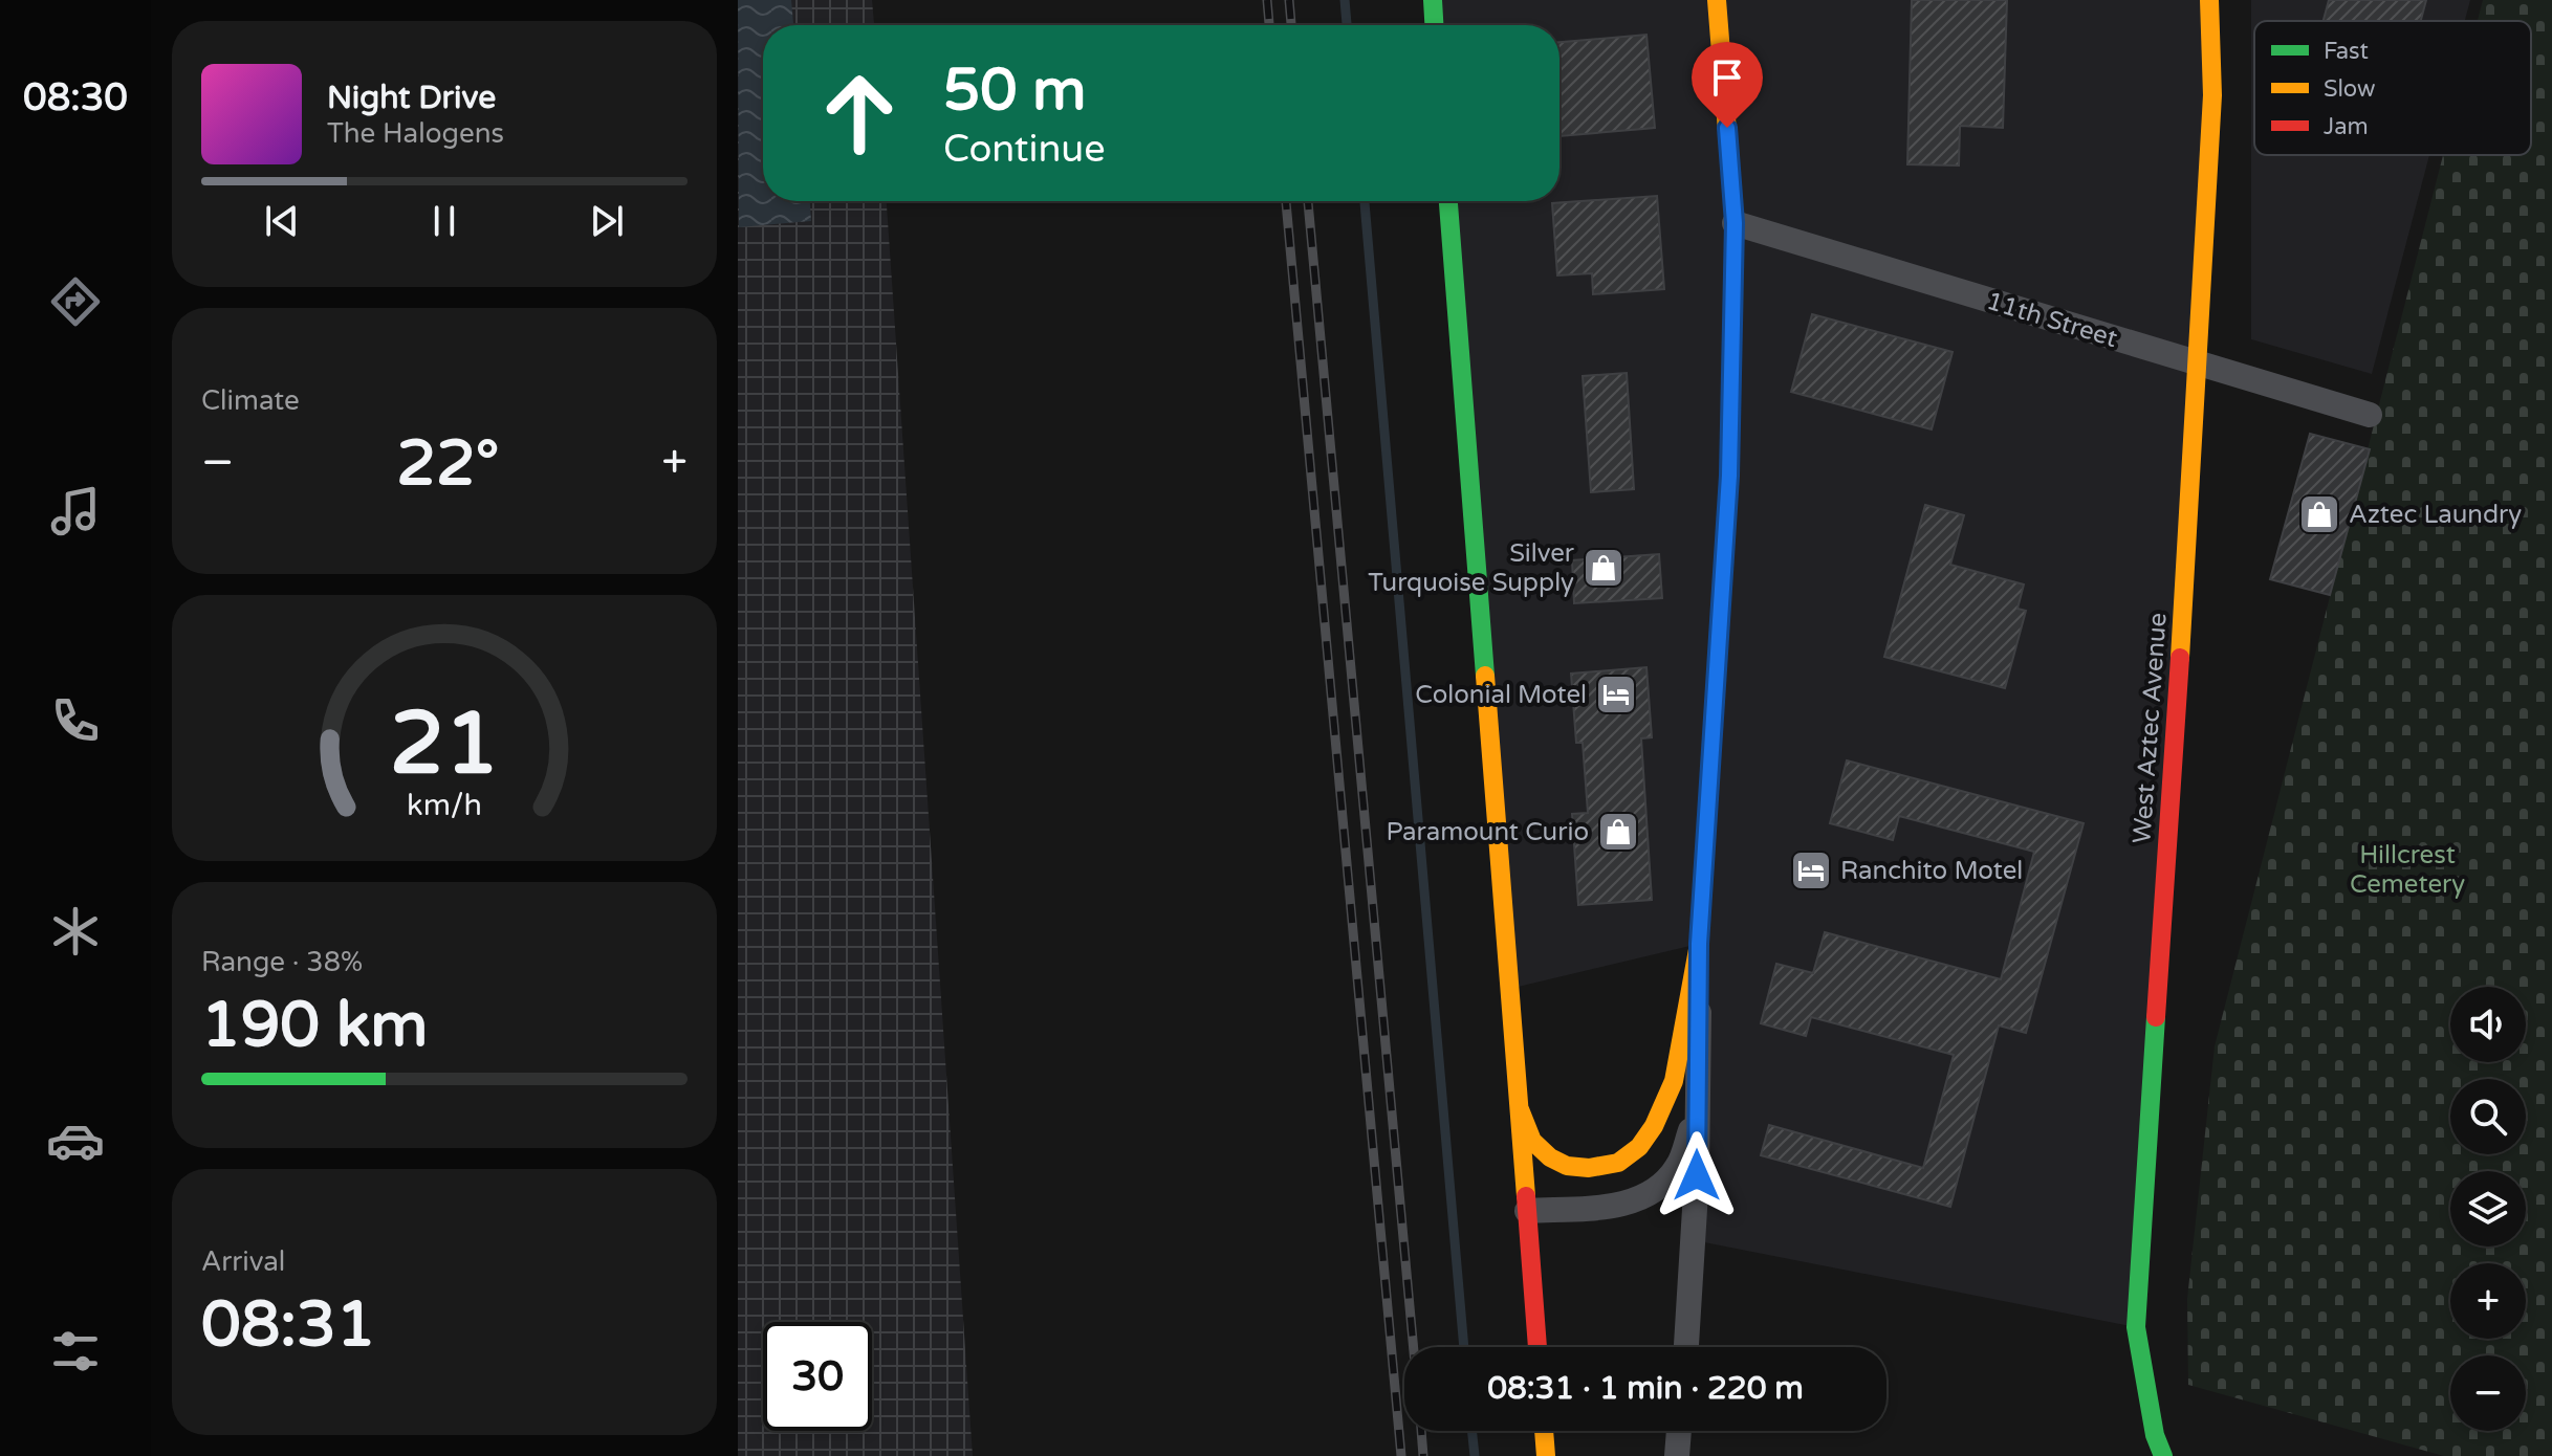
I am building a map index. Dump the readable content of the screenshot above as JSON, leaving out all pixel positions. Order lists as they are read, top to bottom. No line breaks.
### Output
{"streets":{"main road":["West Aztec Avenue"],"street":["11th Street"]},"crossings":[["11th Street","West Aztec Avenue"]],"parks":["Hillcrest Cemetery"],"places":{"shop":["Aztec Laundry","Silver Turquoise Supply","Paramount Curio"],"hotel":["Colonial Motel","Ranchito Motel"]},"legend":["Fast","Slow","Jam"],"page":{"tabs":"08:30","turn":["50 m","Continue"],"song":["Night Drive","The Halogens"],"tile":["Climate",["Range · 38%","190 km"],["Arrival","08:31"]],"heat":["−","22°","+"],"map_buttons":["+","−"],"limit":"30","trip":"08:31 · 1 min · 220 m","gauge":["21","km/h"]}}
